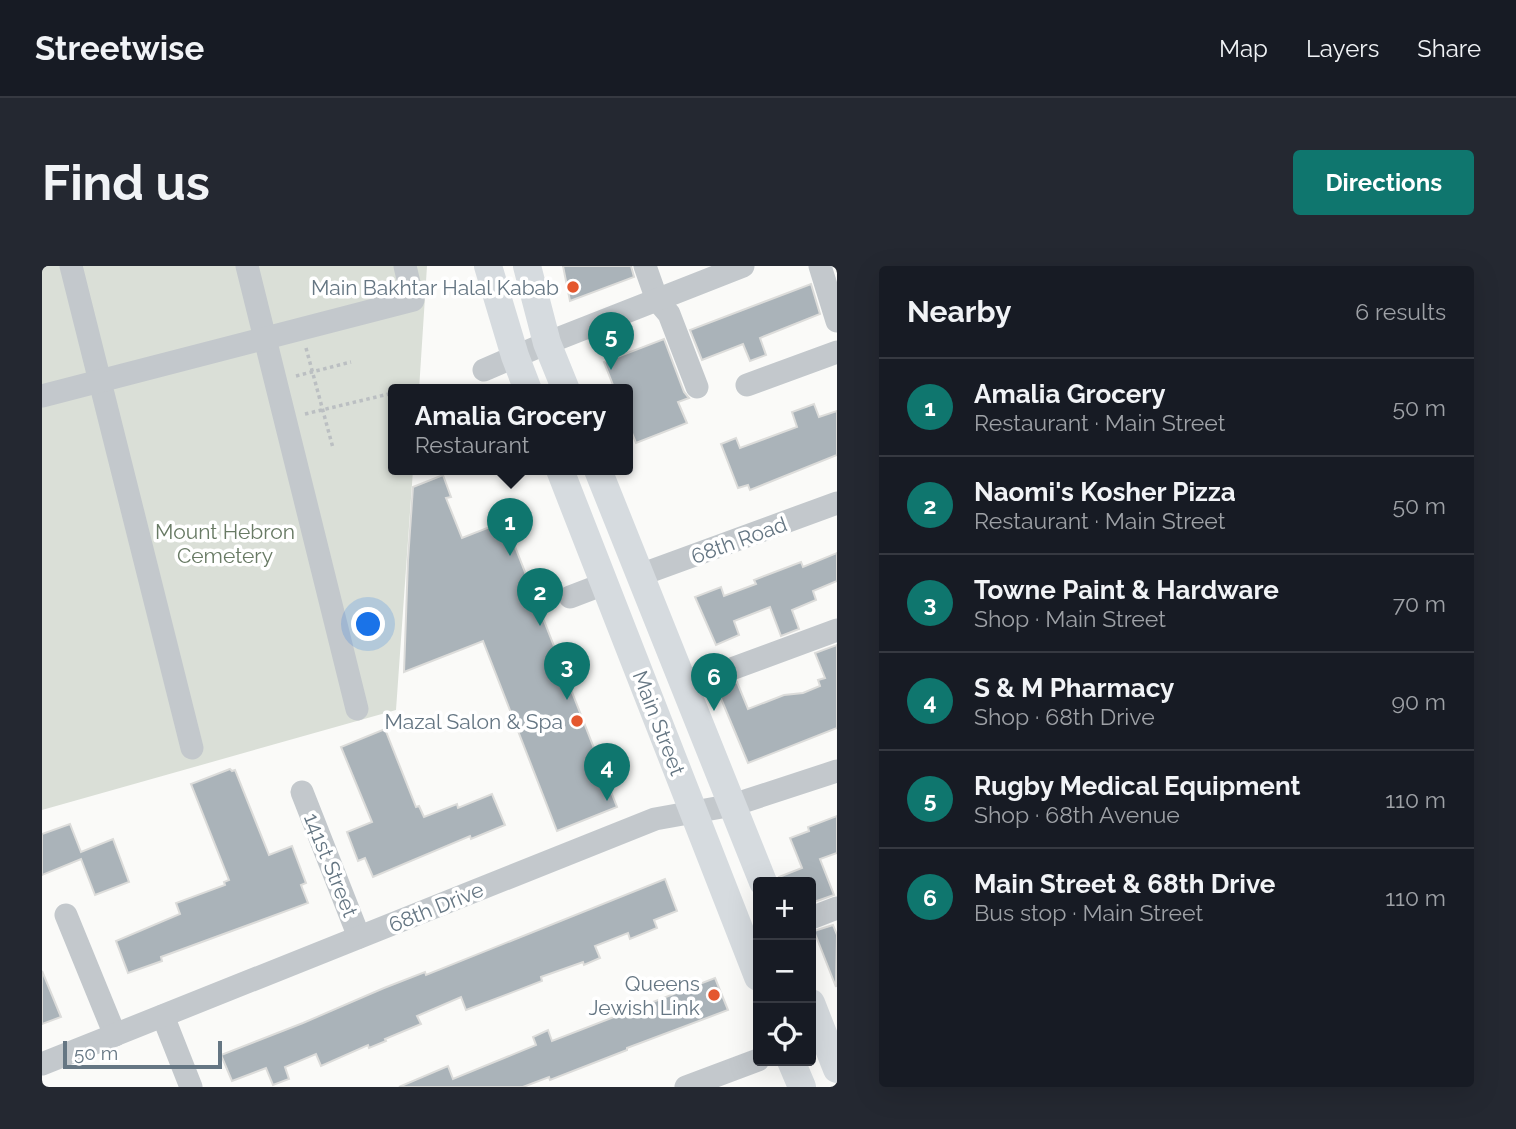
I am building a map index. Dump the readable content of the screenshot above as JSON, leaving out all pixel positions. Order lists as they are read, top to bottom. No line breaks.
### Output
{"streets":{"main road":["Main Street"],"street":["68th Road","141st Street","68th Drive"]},"crossings":[["68th Road","Main Street"],["Main Street","68th Drive"],["141st Street","68th Drive"]],"parks":["Mount Hebron Cemetery"],"places":["Main Bakhtar Halal Kabab","Mazal Salon & Spa","Queens Jewish Link"],"scale_bar":"50 m","page":{"header":"Streetwise","nav":["Map","Layers","Share"],"buttons":"Directions","title":"Find us","heading":["Nearby","6 results"],"pins":["5","1","2","3","6","4"],"list":[{"mark":"1","name":"Amalia Grocery","note":"Restaurant · Main Street","value":"50 m"},{"mark":"2","name":"Naomi's Kosher Pizza","note":"Restaurant · Main Street","value":"50 m"},{"mark":"3","name":"Towne Paint & Hardware","note":"Shop · Main Street","value":"70 m"},{"mark":"4","name":"S & M Pharmacy","note":"Shop · 68th Drive","value":"90 m"},{"mark":"5","name":"Rugby Medical Equipment","note":"Shop · 68th Avenue","value":"110 m"},{"mark":"6","name":"Main Street & 68th Drive","note":"Bus stop · Main Street","value":"110 m"}],"popup":["Amalia Grocery","Restaurant"],"map_buttons":["+","−"],"scale":"50 m"}}
